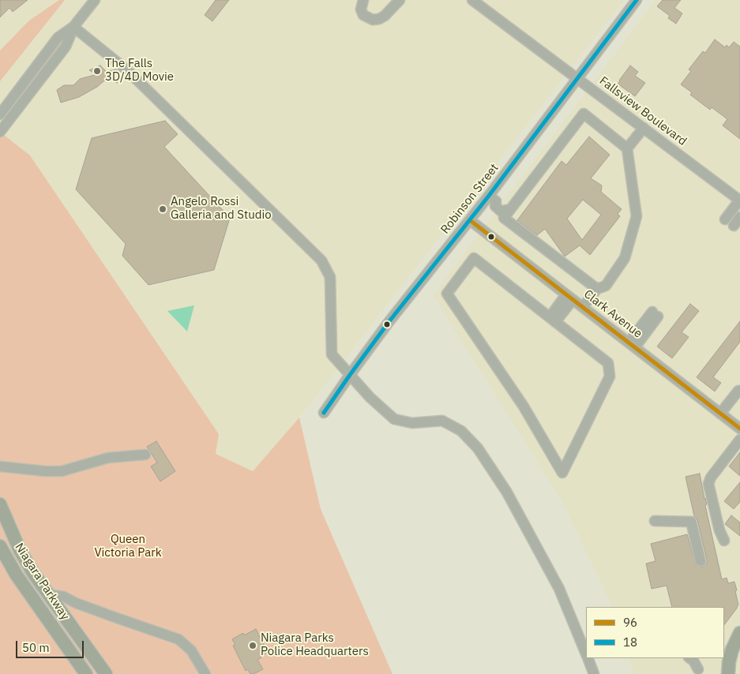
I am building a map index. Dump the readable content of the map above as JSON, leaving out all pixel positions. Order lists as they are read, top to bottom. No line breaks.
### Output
{"streets":{"main road":["Niagara Parkway"],"street":["Fallsview Boulevard","Robinson Street","Clark Avenue"]},"crossings":[["Fallsview Boulevard","Robinson Street"],["Robinson Street","Clark Avenue"]],"parks":["Queen Victoria Park"],"places":["The Falls 3D/4D Movie","Angelo Rossi Galleria and Studio","Niagara Parks Police Headquarters"],"lines":["transit line 18","transit line 96"],"legend":["96","18"],"scale_bar":"50 m"}
